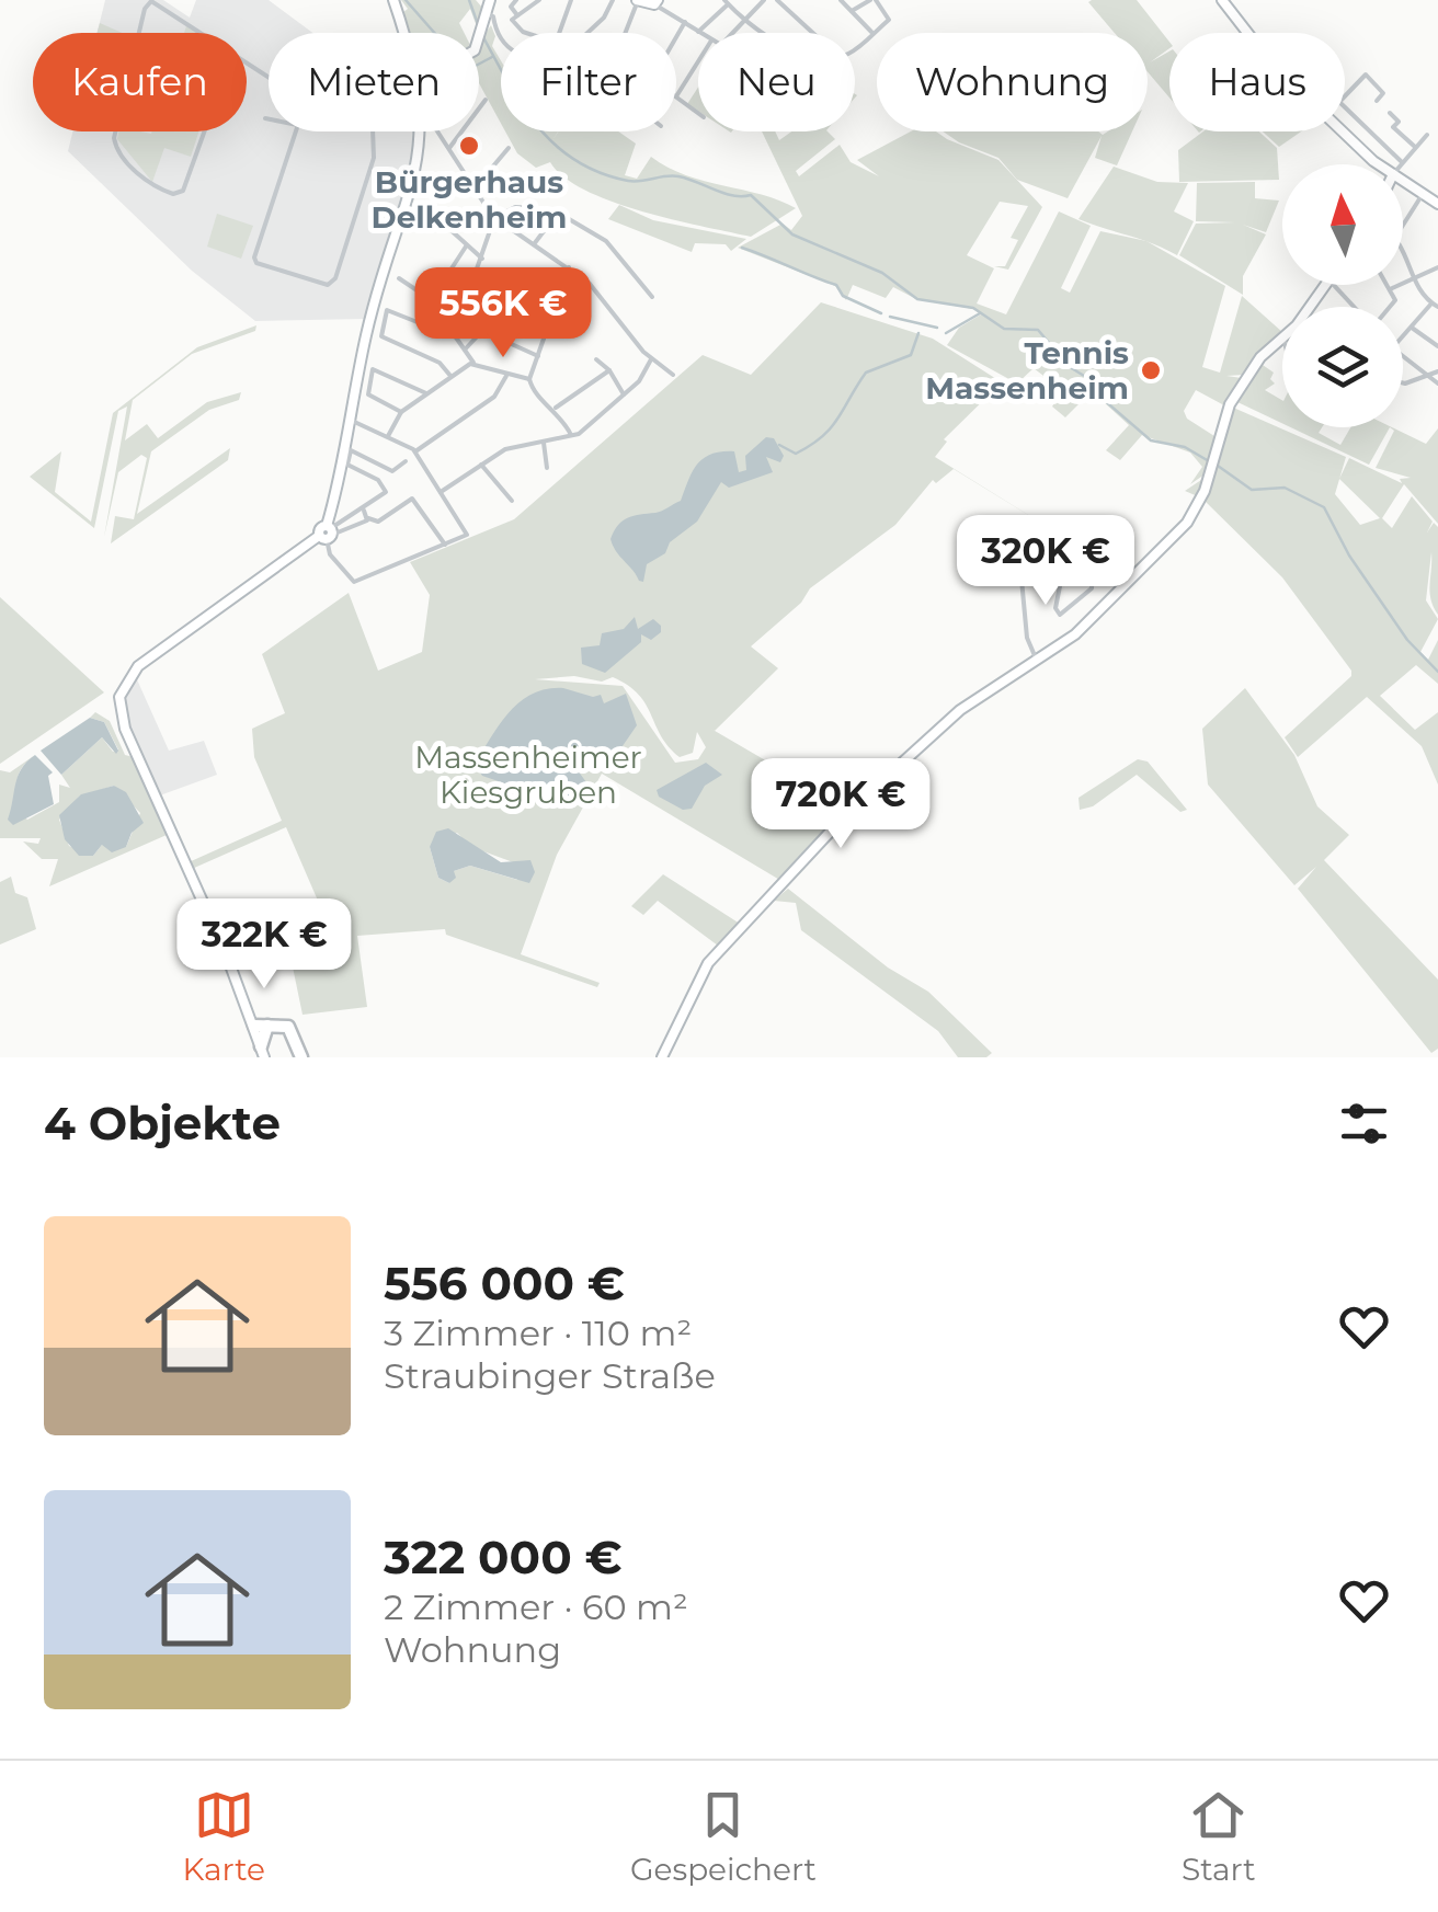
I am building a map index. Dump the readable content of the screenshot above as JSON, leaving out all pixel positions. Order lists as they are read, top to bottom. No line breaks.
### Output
{"parks":["Massenheimer Kiesgruben"],"places":["Bürgerhaus Delkenheim","Tennis Massenheim"],"north":"top","page":{"chip":["Kaufen","Mieten","Filter","Neu","Wohnung","Haus"],"price":["556K €","320K €","720K €","322K €"],"heading":"4 Objekte","list":[{"name":"556 000 €","note":"3 Zimmer · 110 m² · Straubinger Straße"},{"name":"322 000 €","note":"2 Zimmer · 60 m² · Wohnung"}],"tabs":["Karte","Gespeichert","Start"]}}
